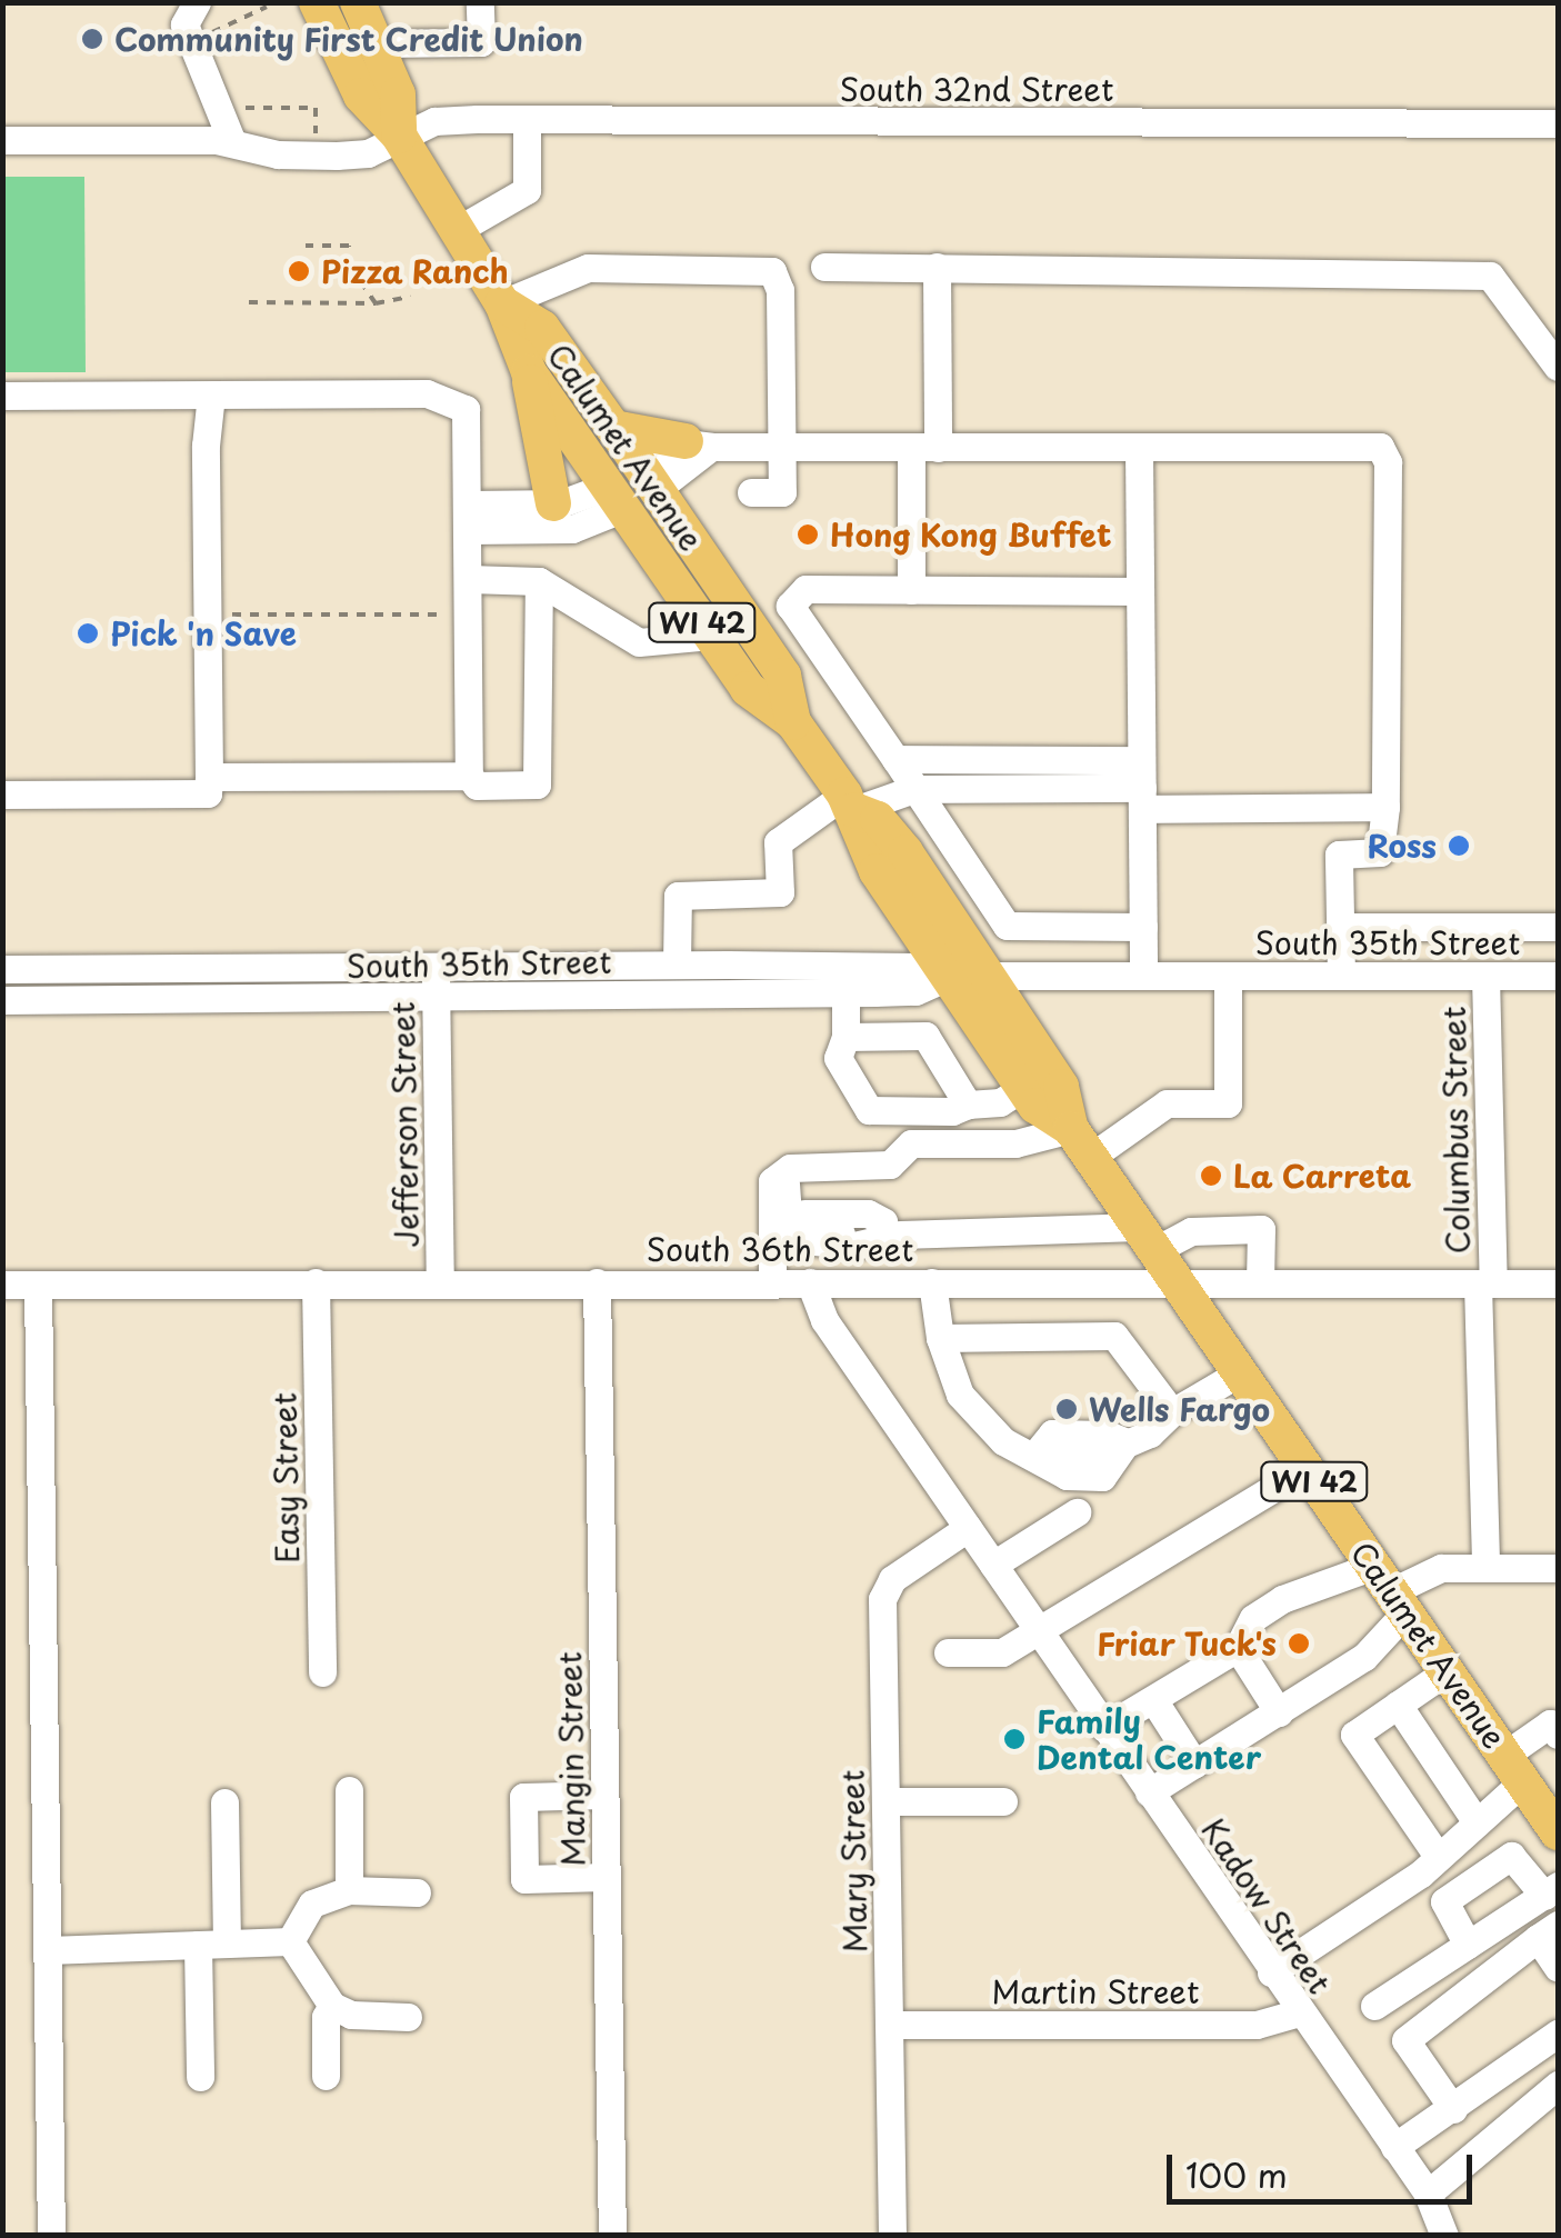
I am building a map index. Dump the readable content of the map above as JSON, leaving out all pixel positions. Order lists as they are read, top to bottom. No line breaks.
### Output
{"streets":{"main road":["Calumet Avenue","WI 42"],"street":["South 32nd Street","South 35th Street","Jefferson Street","Columbus Street","South 36th Street","Easy Street","Mangin Street","Mary Street","Kadow Street","Martin Street"]},"crossings":[["South 32nd Street","Calumet Avenue"],["Calumet Avenue","South 35th Street"],["Calumet Avenue","South 36th Street"],["South 35th Street","Jefferson Street"],["South 35th Street","Columbus Street"],["Jefferson Street","South 36th Street"],["Columbus Street","South 36th Street"],["South 36th Street","Easy Street"],["South 36th Street","Mangin Street"],["South 36th Street","Kadow Street"],["Mary Street","Kadow Street"],["Mary Street","Martin Street"],["Kadow Street","Martin Street"]],"places":["Community First Credit Union","Pizza Ranch","Hong Kong Buffet","Pick 'n Save","Ross","La Carreta","Wells Fargo","Friar Tuck's","Family Dental Center"],"scale_bar":"100 m"}
